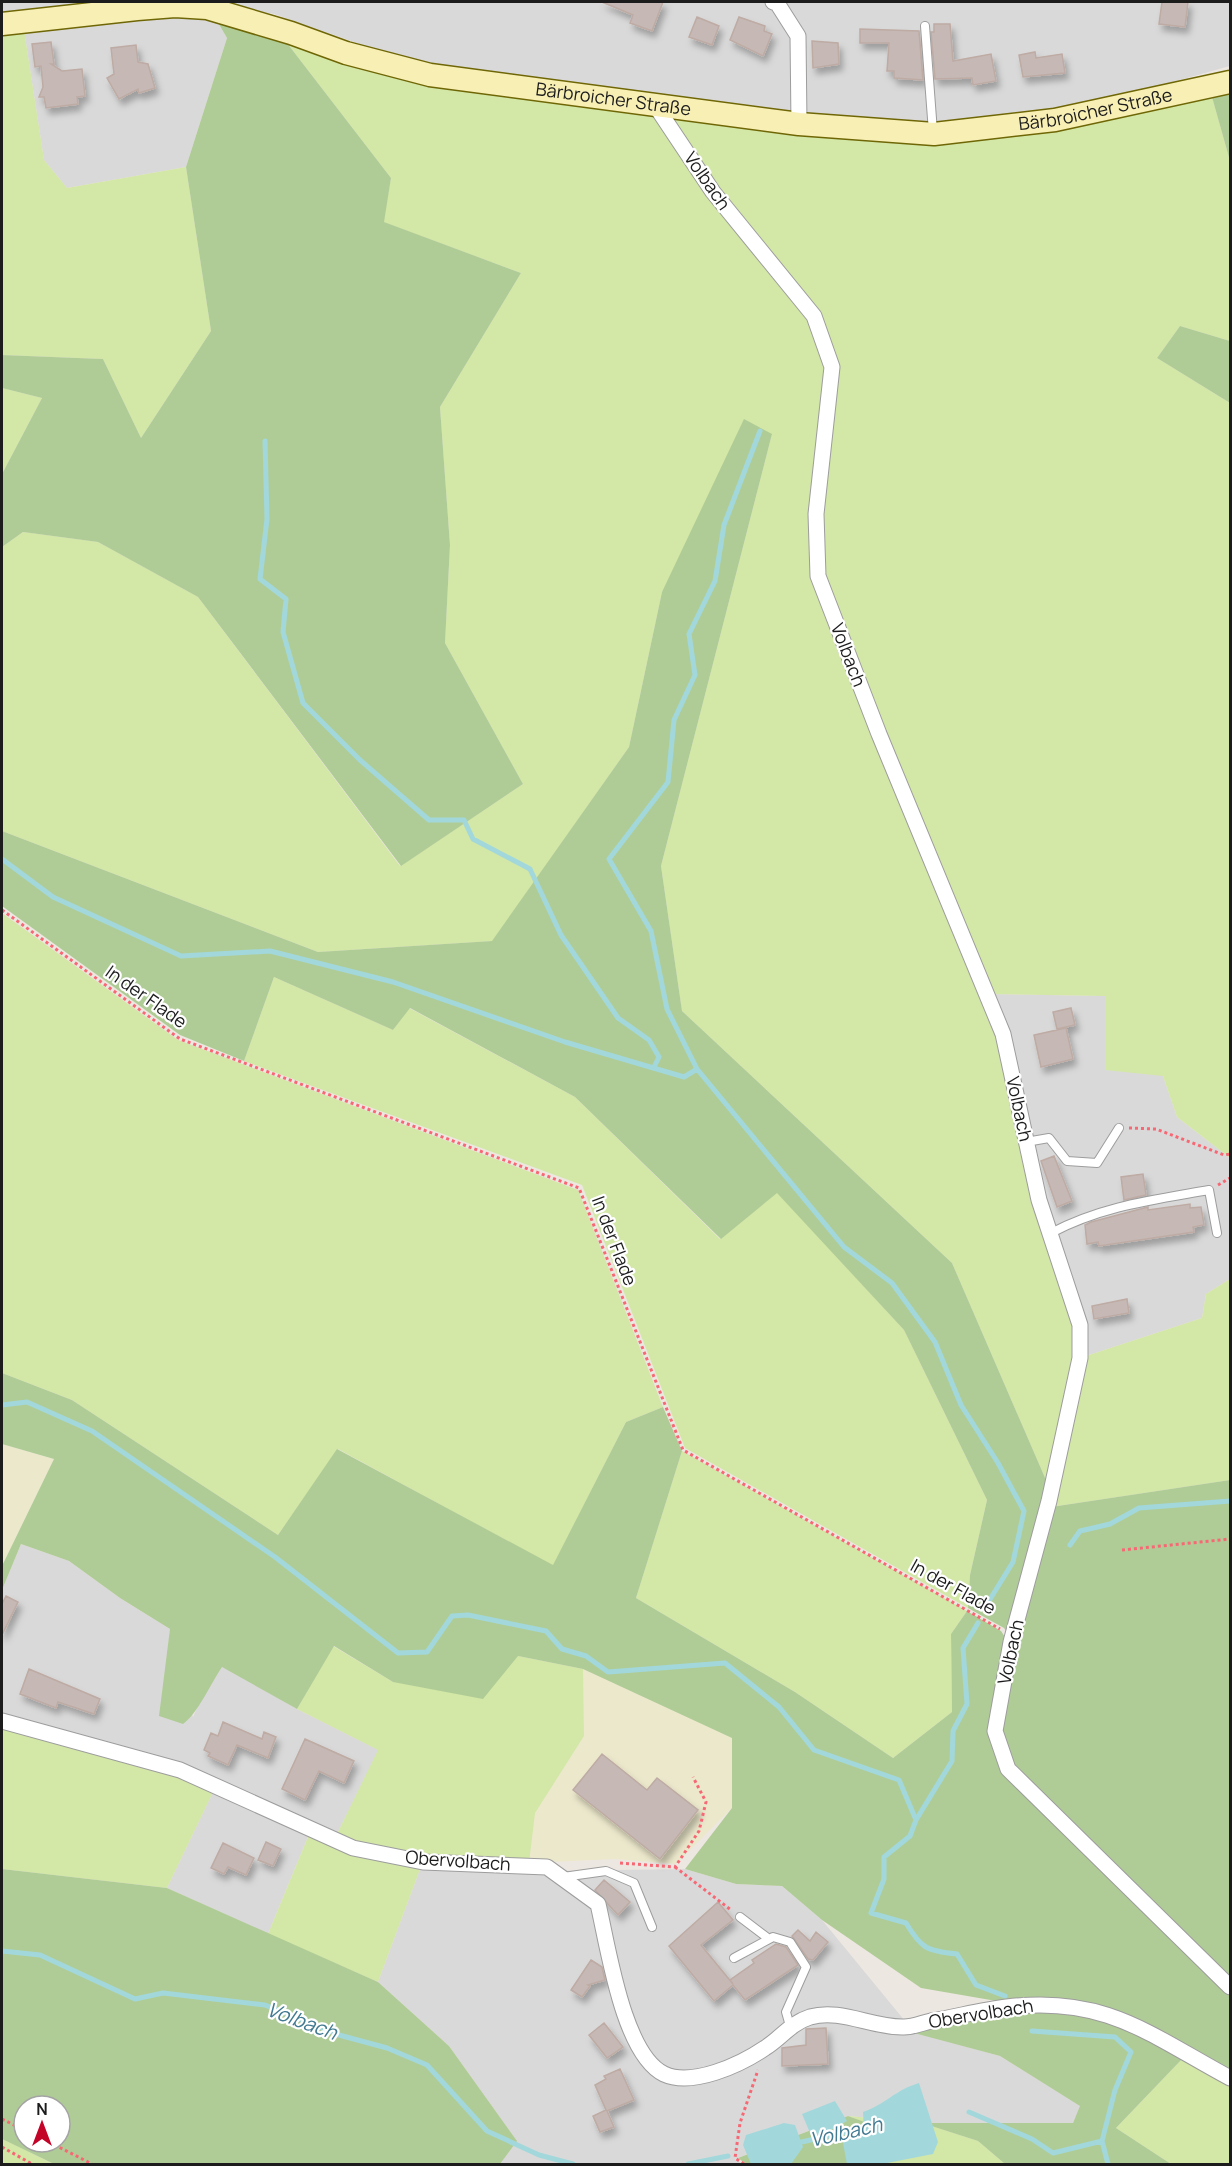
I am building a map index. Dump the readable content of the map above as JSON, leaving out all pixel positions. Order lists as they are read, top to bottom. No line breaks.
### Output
{"streets":{"main road":["Bärbroicher Straße"],"street":["Volbach","Obervolbach"],"path":["In der Flade"]},"crossings":[["Bärbroicher Straße","Volbach"],["Volbach","In der Flade"]],"water":["Volbach"],"north":"top"}
